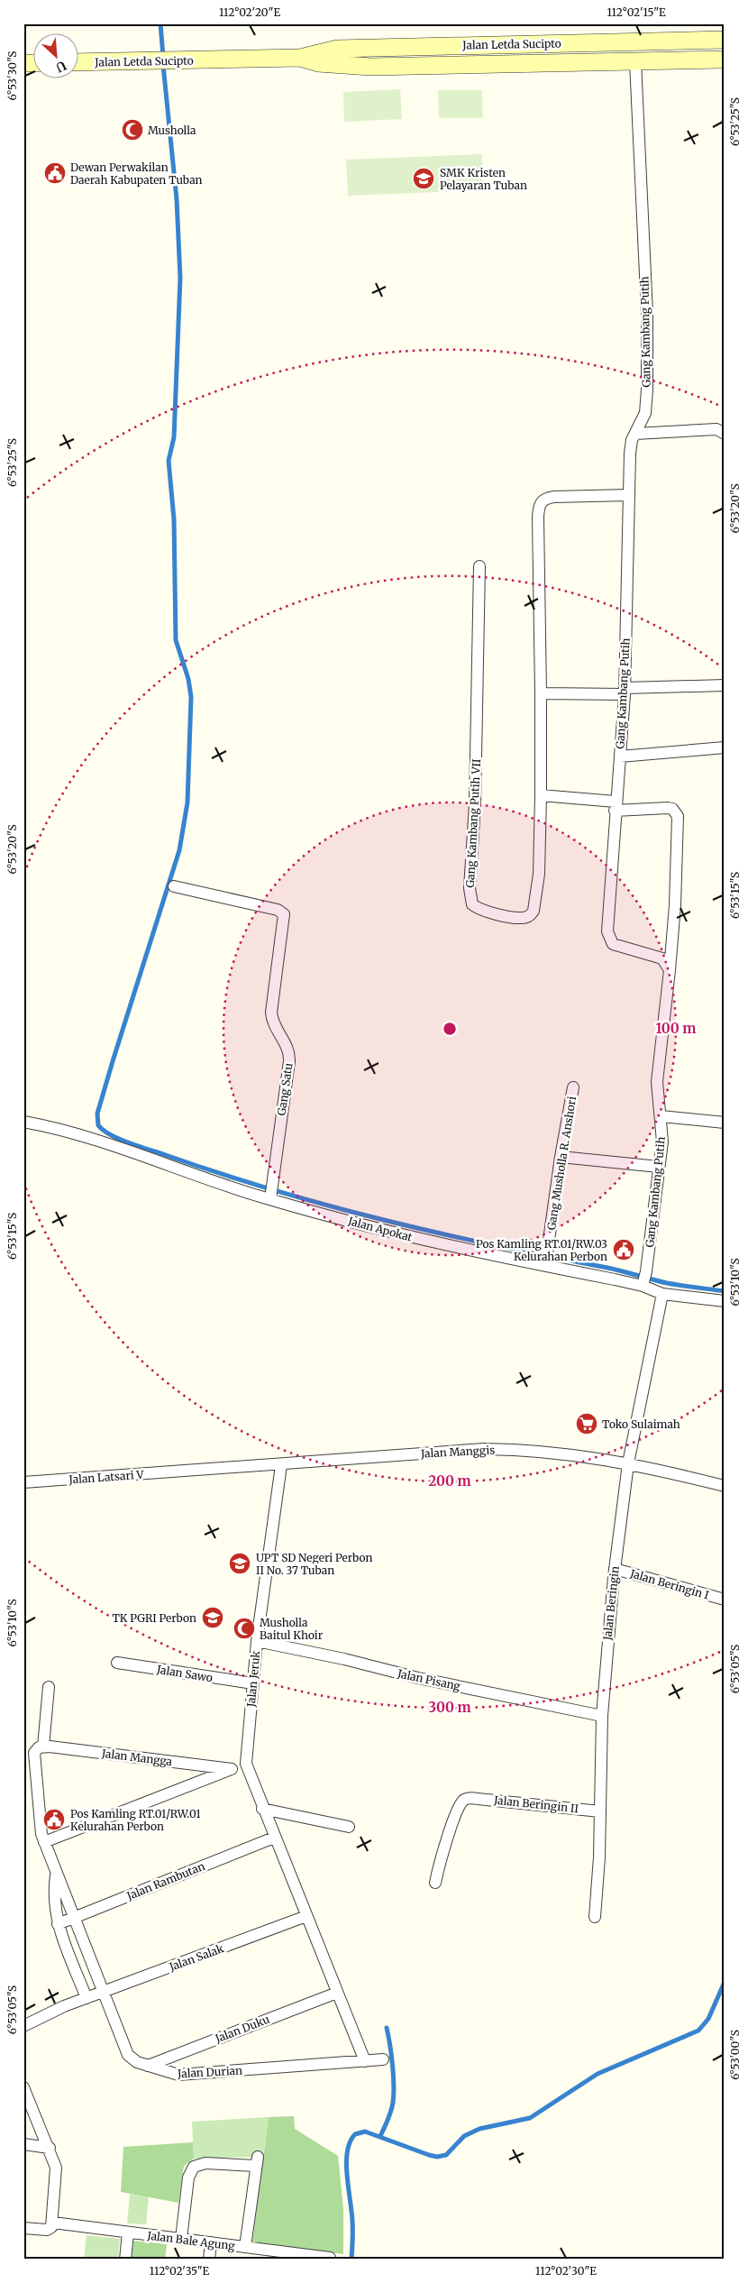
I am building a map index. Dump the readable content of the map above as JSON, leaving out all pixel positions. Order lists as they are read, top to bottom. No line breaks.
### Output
{"streets":{"main road":["Jalan Letda Sucipto"],"street":["Gang Kambang Putih","Gang Kambang Putih VII","Gang Satu","Gang Musholla R. Anshori","Jalan Apokat","Jalan Manggis","Jalan Latsari V","Jalan Beringin I","Jalan Beringin","Jalan Sawo","Jalan Jeruk","Jalan Pisang","Jalan Mangga","Jalan Beringin II","Jalan Rambutan","Jalan Salak","Jalan Duku","Jalan Durian","Jalan Bale Agung"]},"crossings":[["Jalan Letda Sucipto","Gang Kambang Putih"],["Gang Kambang Putih","Jalan Apokat"],["Gang Satu","Jalan Apokat"],["Gang Musholla R. Anshori","Jalan Apokat"],["Jalan Apokat","Jalan Beringin"],["Jalan Manggis","Jalan Latsari V"],["Jalan Manggis","Jalan Beringin"],["Jalan Manggis","Jalan Jeruk"],["Jalan Beringin I","Jalan Beringin"],["Jalan Beringin","Jalan Pisang"],["Jalan Beringin","Jalan Beringin II"],["Jalan Sawo","Jalan Jeruk"],["Jalan Jeruk","Jalan Pisang"],["Jalan Jeruk","Jalan Mangga"],["Jalan Jeruk","Jalan Rambutan"],["Jalan Jeruk","Jalan Salak"],["Jalan Jeruk","Jalan Duku"],["Jalan Jeruk","Jalan Durian"],["Jalan Mangga","Jalan Durian"],["Jalan Rambutan","Jalan Durian"],["Jalan Salak","Jalan Durian"],["Jalan Duku","Jalan Durian"]],"places":{"mosque":["Musholla","Musholla Baitul Khoir"],"public building":["Dewan Perwakilan Daerah Kabupaten Tuban","Pos Kamling RT.01/RW.03 Kelurahan Perbon","Pos Kamling RT.01/RW.01 Kelurahan Perbon"],"school or university":["SMK Kristen Pelayaran Tuban","UPT SD Negeri Perbon II No. 37 Tuban","TK PGRI Perbon"],"supermarket":["Toko Sulaimah"]},"north":"bottom right","coordinates":["112°02'20\"E","112°02'15\"E","6°53'30\"S","6°53'25\"S","6°53'20\"S","6°53'15\"S","6°53'10\"S","6°53'05\"S","6°53'00\"S","112°02'35\"E","112°02'30\"E"],"rings":["100 m","200 m","300 m"]}
